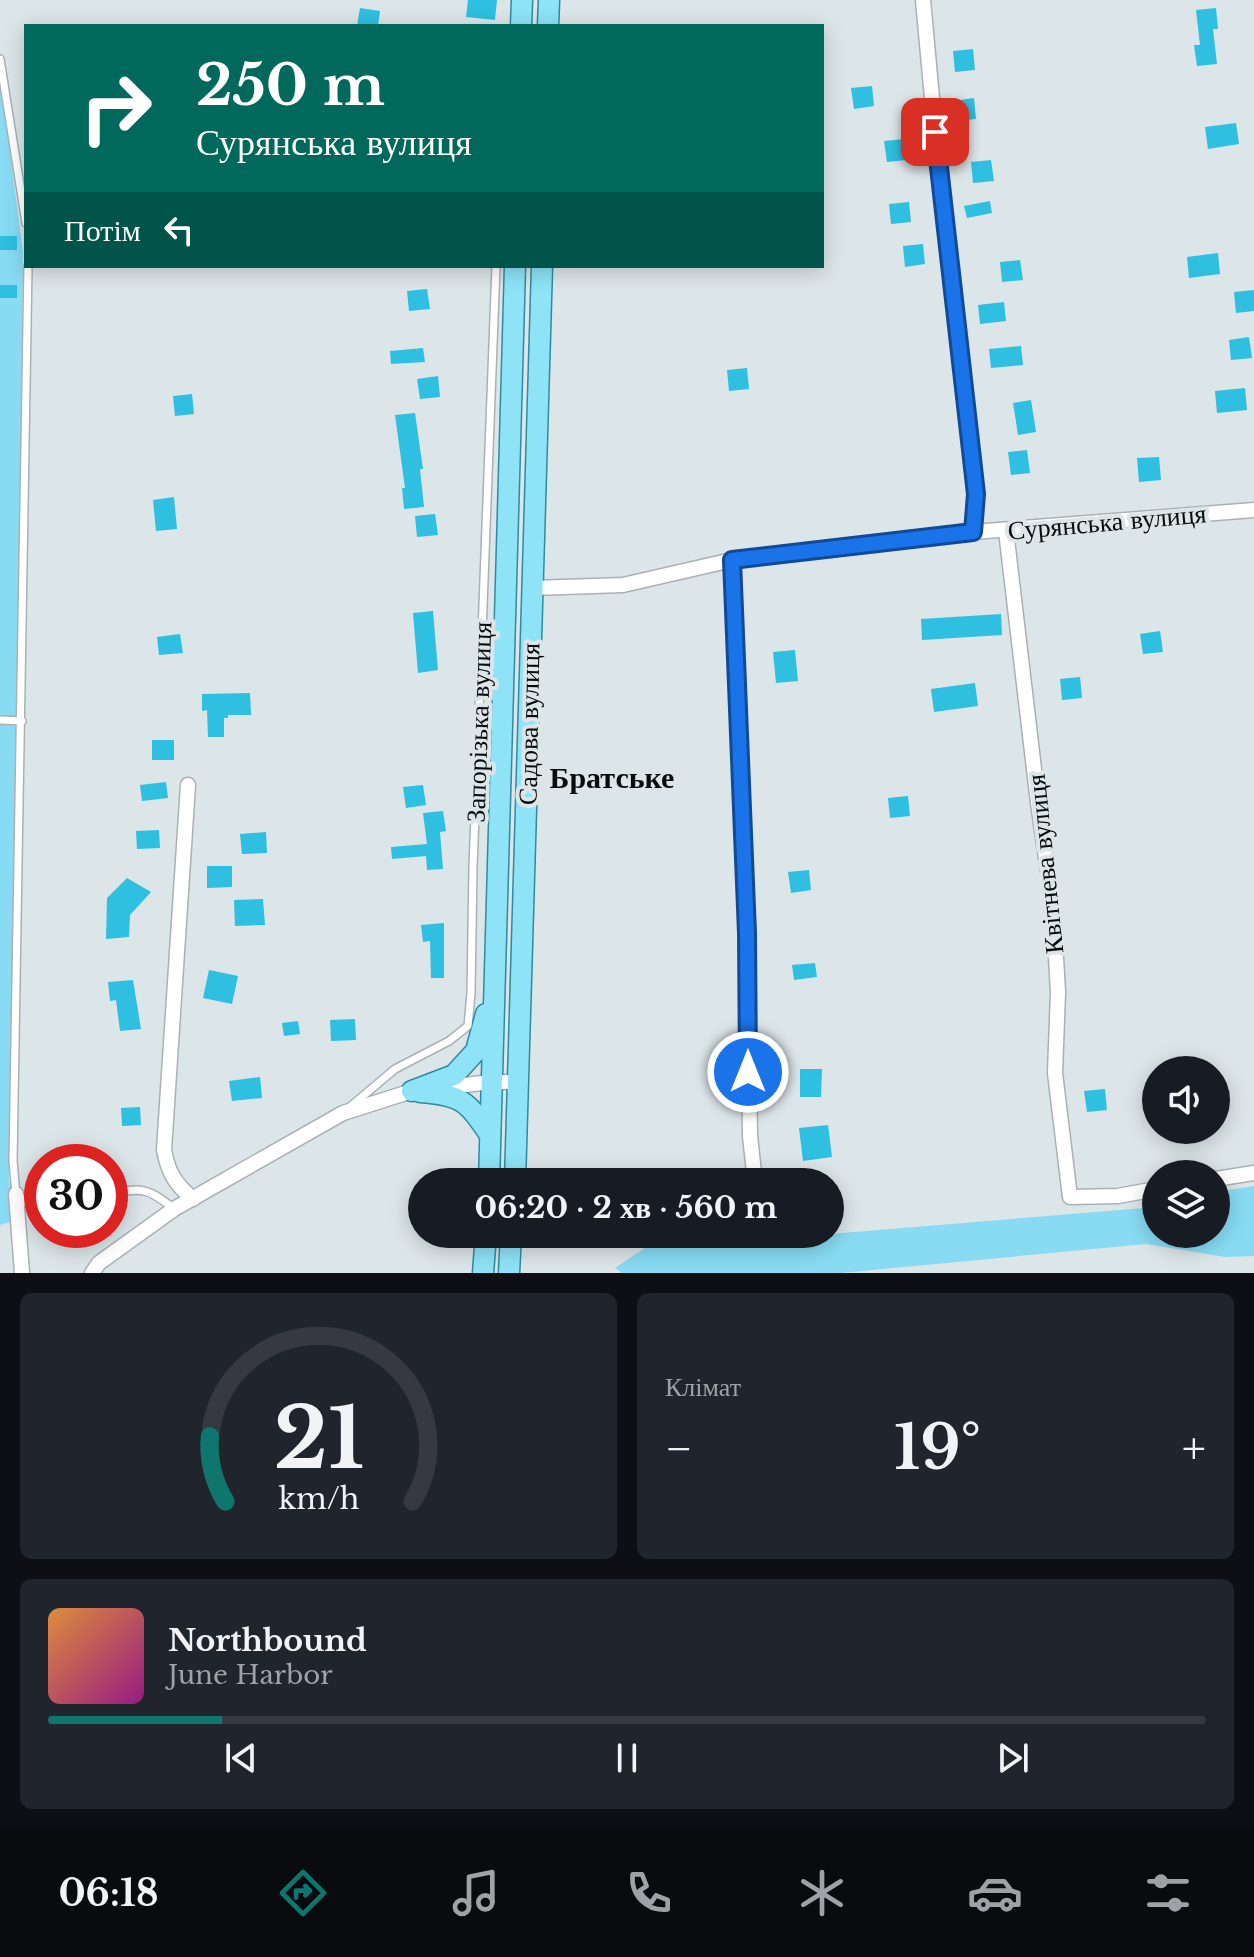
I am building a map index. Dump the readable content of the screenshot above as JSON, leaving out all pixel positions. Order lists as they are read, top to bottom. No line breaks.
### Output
{"streets":{"main road":["Садова вулиця"],"street":["Сурянська вулиця","Квітнева вулиця"],"lane":["Запорізька вулиця"]},"crossings":[["Сурянська вулиця","Садова вулиця"],["Сурянська вулиця","Квітнева вулиця"]],"districts":["Братське"],"page":{"turn":["250 m","Сурянська вулиця"],"then":"Потім","limit":"30","trip":"06:20 · 2 хв · 560 m","tile":"Клімат","heat":["−","19°","+"],"song":["Northbound","June Harbor"],"tabs":"06:18","gauge":["21","km/h"]}}
